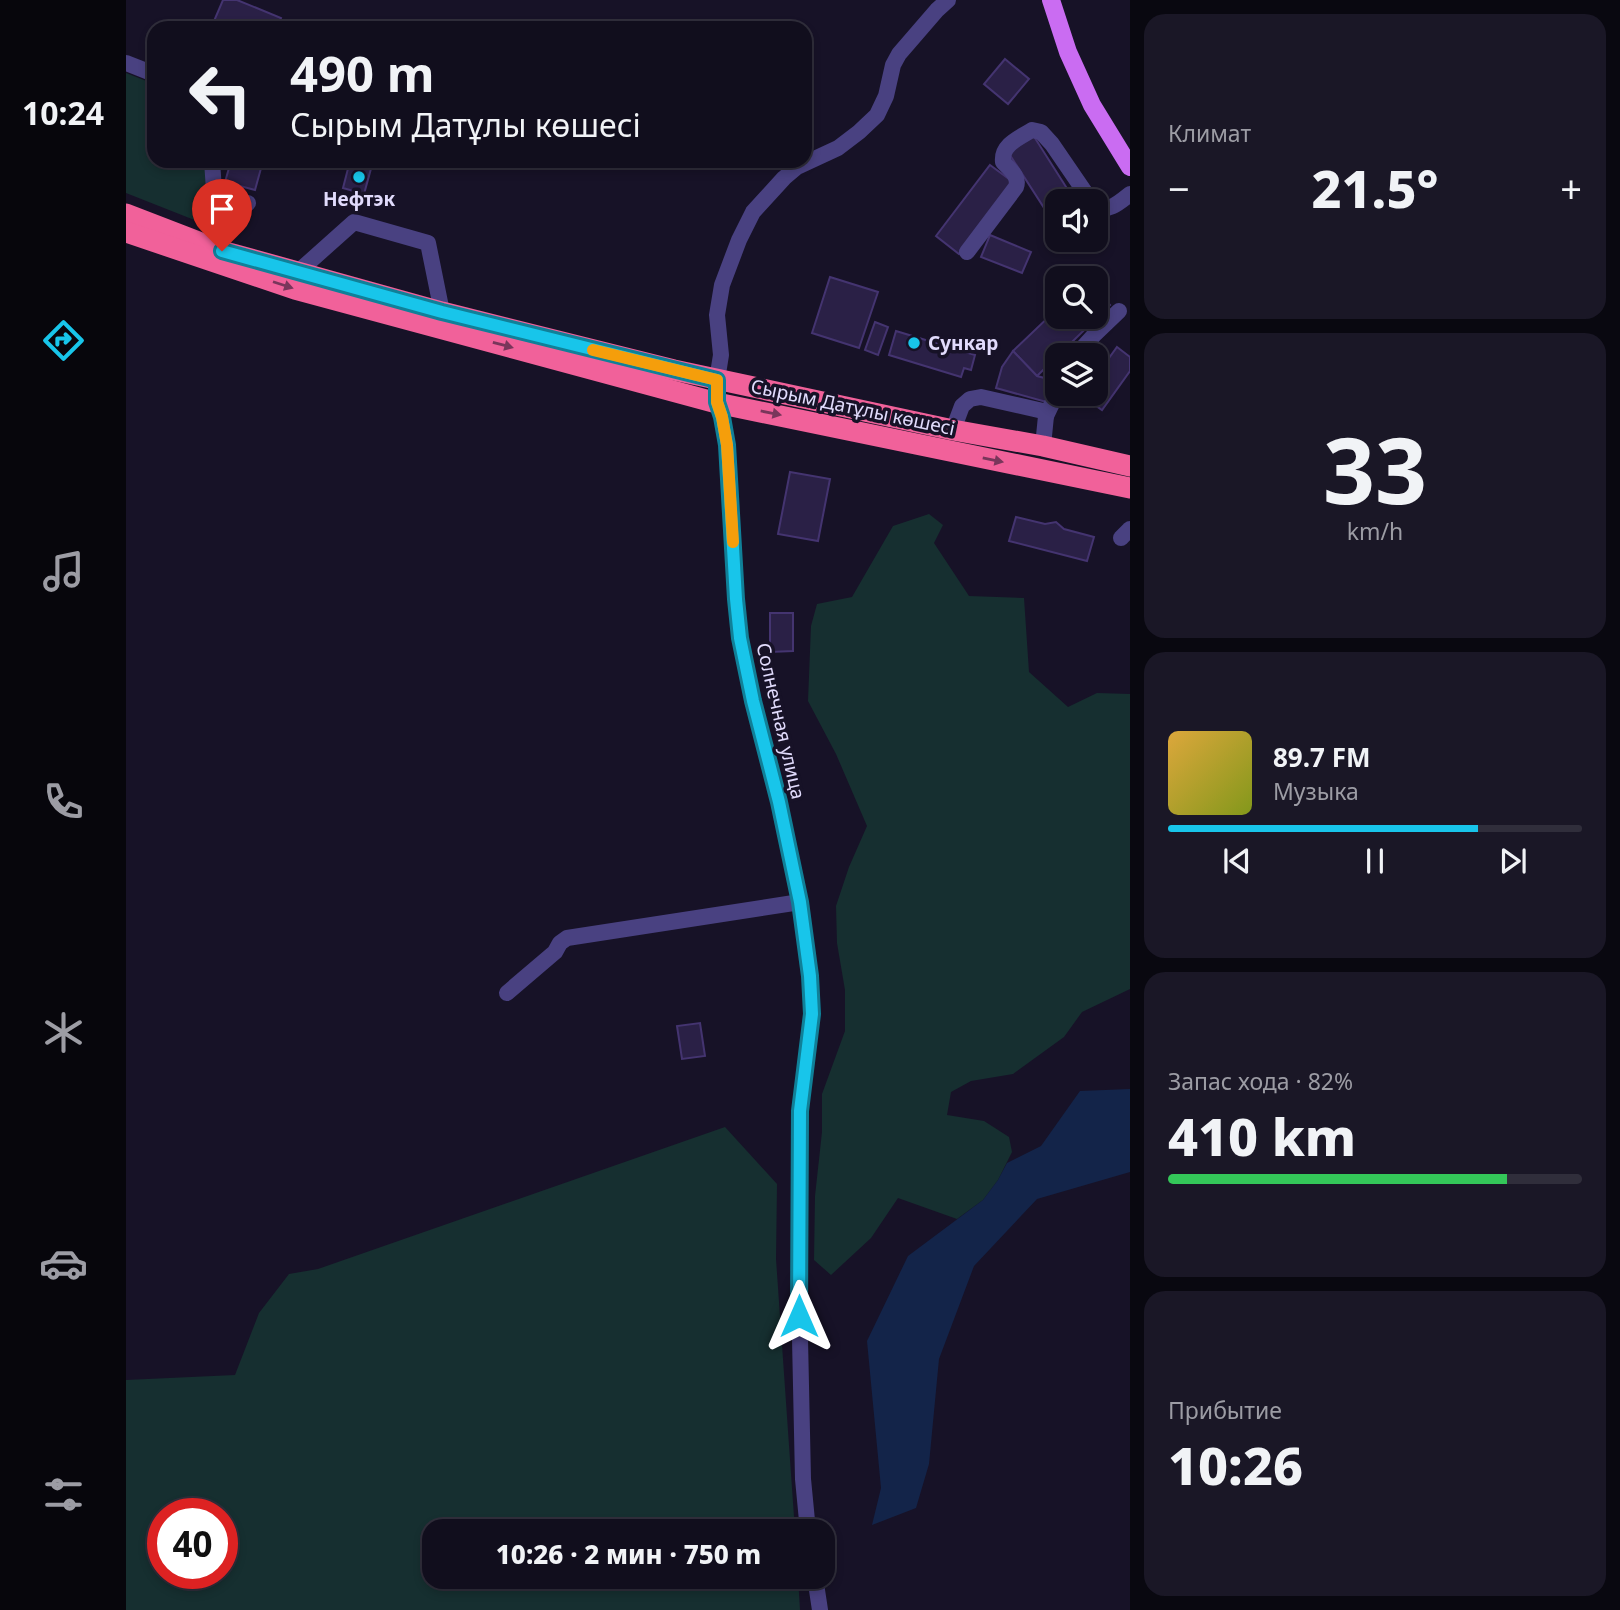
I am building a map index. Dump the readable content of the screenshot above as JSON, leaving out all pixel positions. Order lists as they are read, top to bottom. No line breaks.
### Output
{"streets":{"highway":["Сырым Датұлы көшесі"],"street":["Солнечная улица"]},"crossings":[["Сырым Датұлы көшесі","Солнечная улица"]],"places":["Нефтэк","Сункар"],"page":{"tabs":"10:24","tile":["Климат",["33","km/h"],["Запас хода · 82%","410 km"],["Прибытие","10:26"]],"turn":["490 m","Сырым Датұлы көшесі"],"heat":["−","21.5°","+"],"song":["89.7 FM","Музыка"],"limit":"40","trip":"10:26 · 2 мин · 750 m"}}
